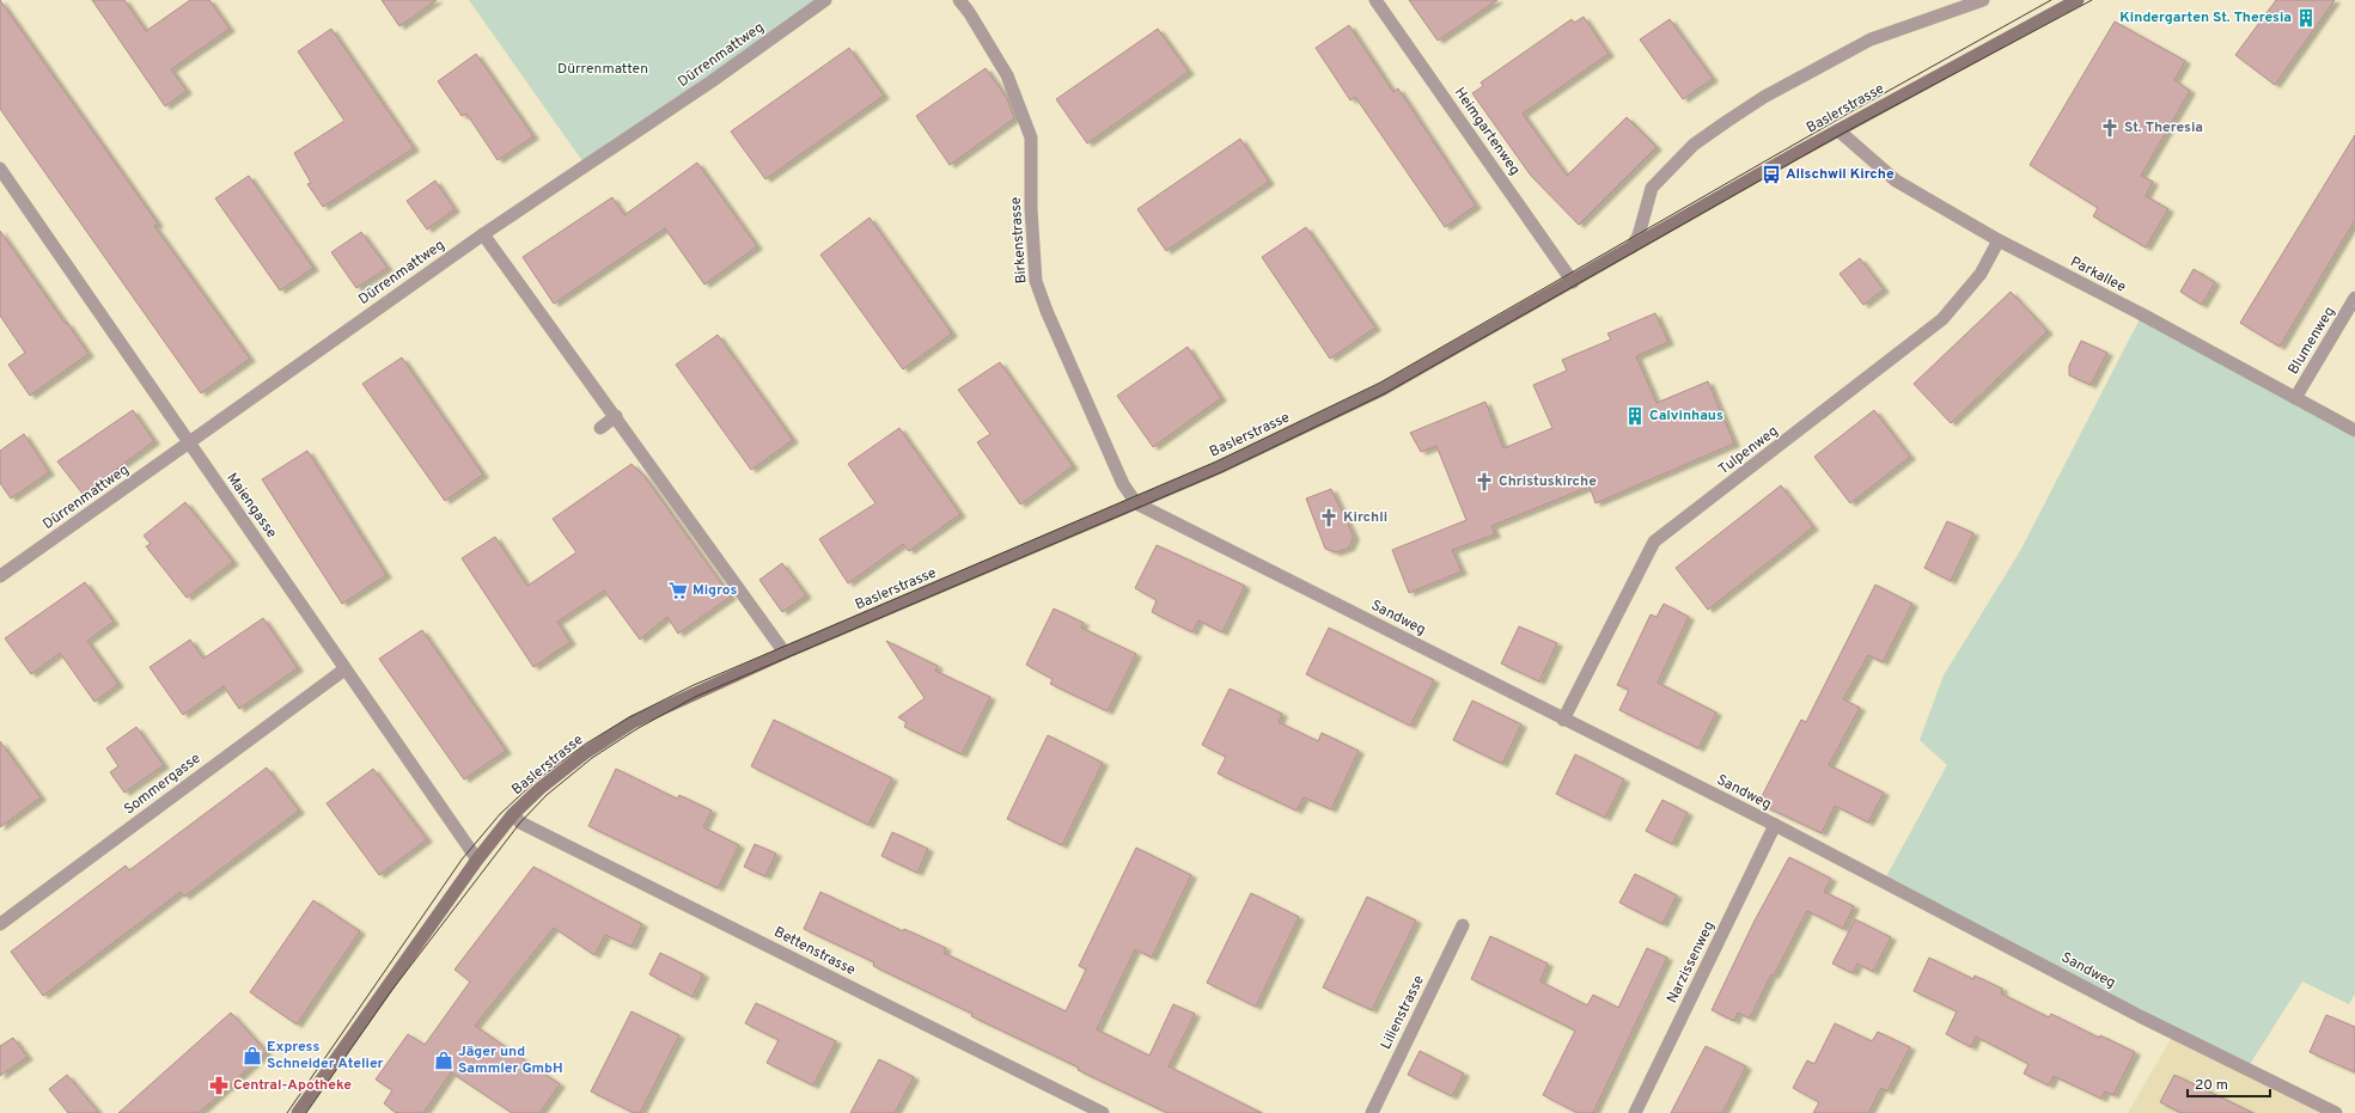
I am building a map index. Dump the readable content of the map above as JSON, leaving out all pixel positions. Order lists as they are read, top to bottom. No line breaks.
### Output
{"streets":{"main road":["Baslerstrasse"],"street":["Dürrenmattweg","Heimgartenweg","Birkenstrasse","Parkallee","Blumenweg","Tulpenweg","Maiengasse","Sandweg","Sommergasse","Bettenstrasse","Narzissenweg","Lilienstrasse"]},"crossings":[["Dürrenmattweg","Maiengasse"],["Baslerstrasse","Heimgartenweg"],["Baslerstrasse","Birkenstrasse"],["Baslerstrasse","Parkallee"],["Baslerstrasse","Maiengasse"],["Baslerstrasse","Sandweg"],["Baslerstrasse","Bettenstrasse"],["Birkenstrasse","Sandweg"],["Parkallee","Blumenweg"],["Parkallee","Tulpenweg"],["Tulpenweg","Sandweg"],["Maiengasse","Sommergasse"],["Sandweg","Narzissenweg"]],"parks":["Dürrenmatten"],"places":{"building":["Kindergarten St. Theresia","Calvinhaus"],"church":["St. Theresia","Christuskirche","Kirchli"],"bus stop":["Allschwil Kirche"],"supermarket":["Migros"],"shop":["Express Schneider Atelier","Jäger und Sammler GmbH"],"pharmacy":["Central-Apotheke"]},"scale_bar":"20 m"}
